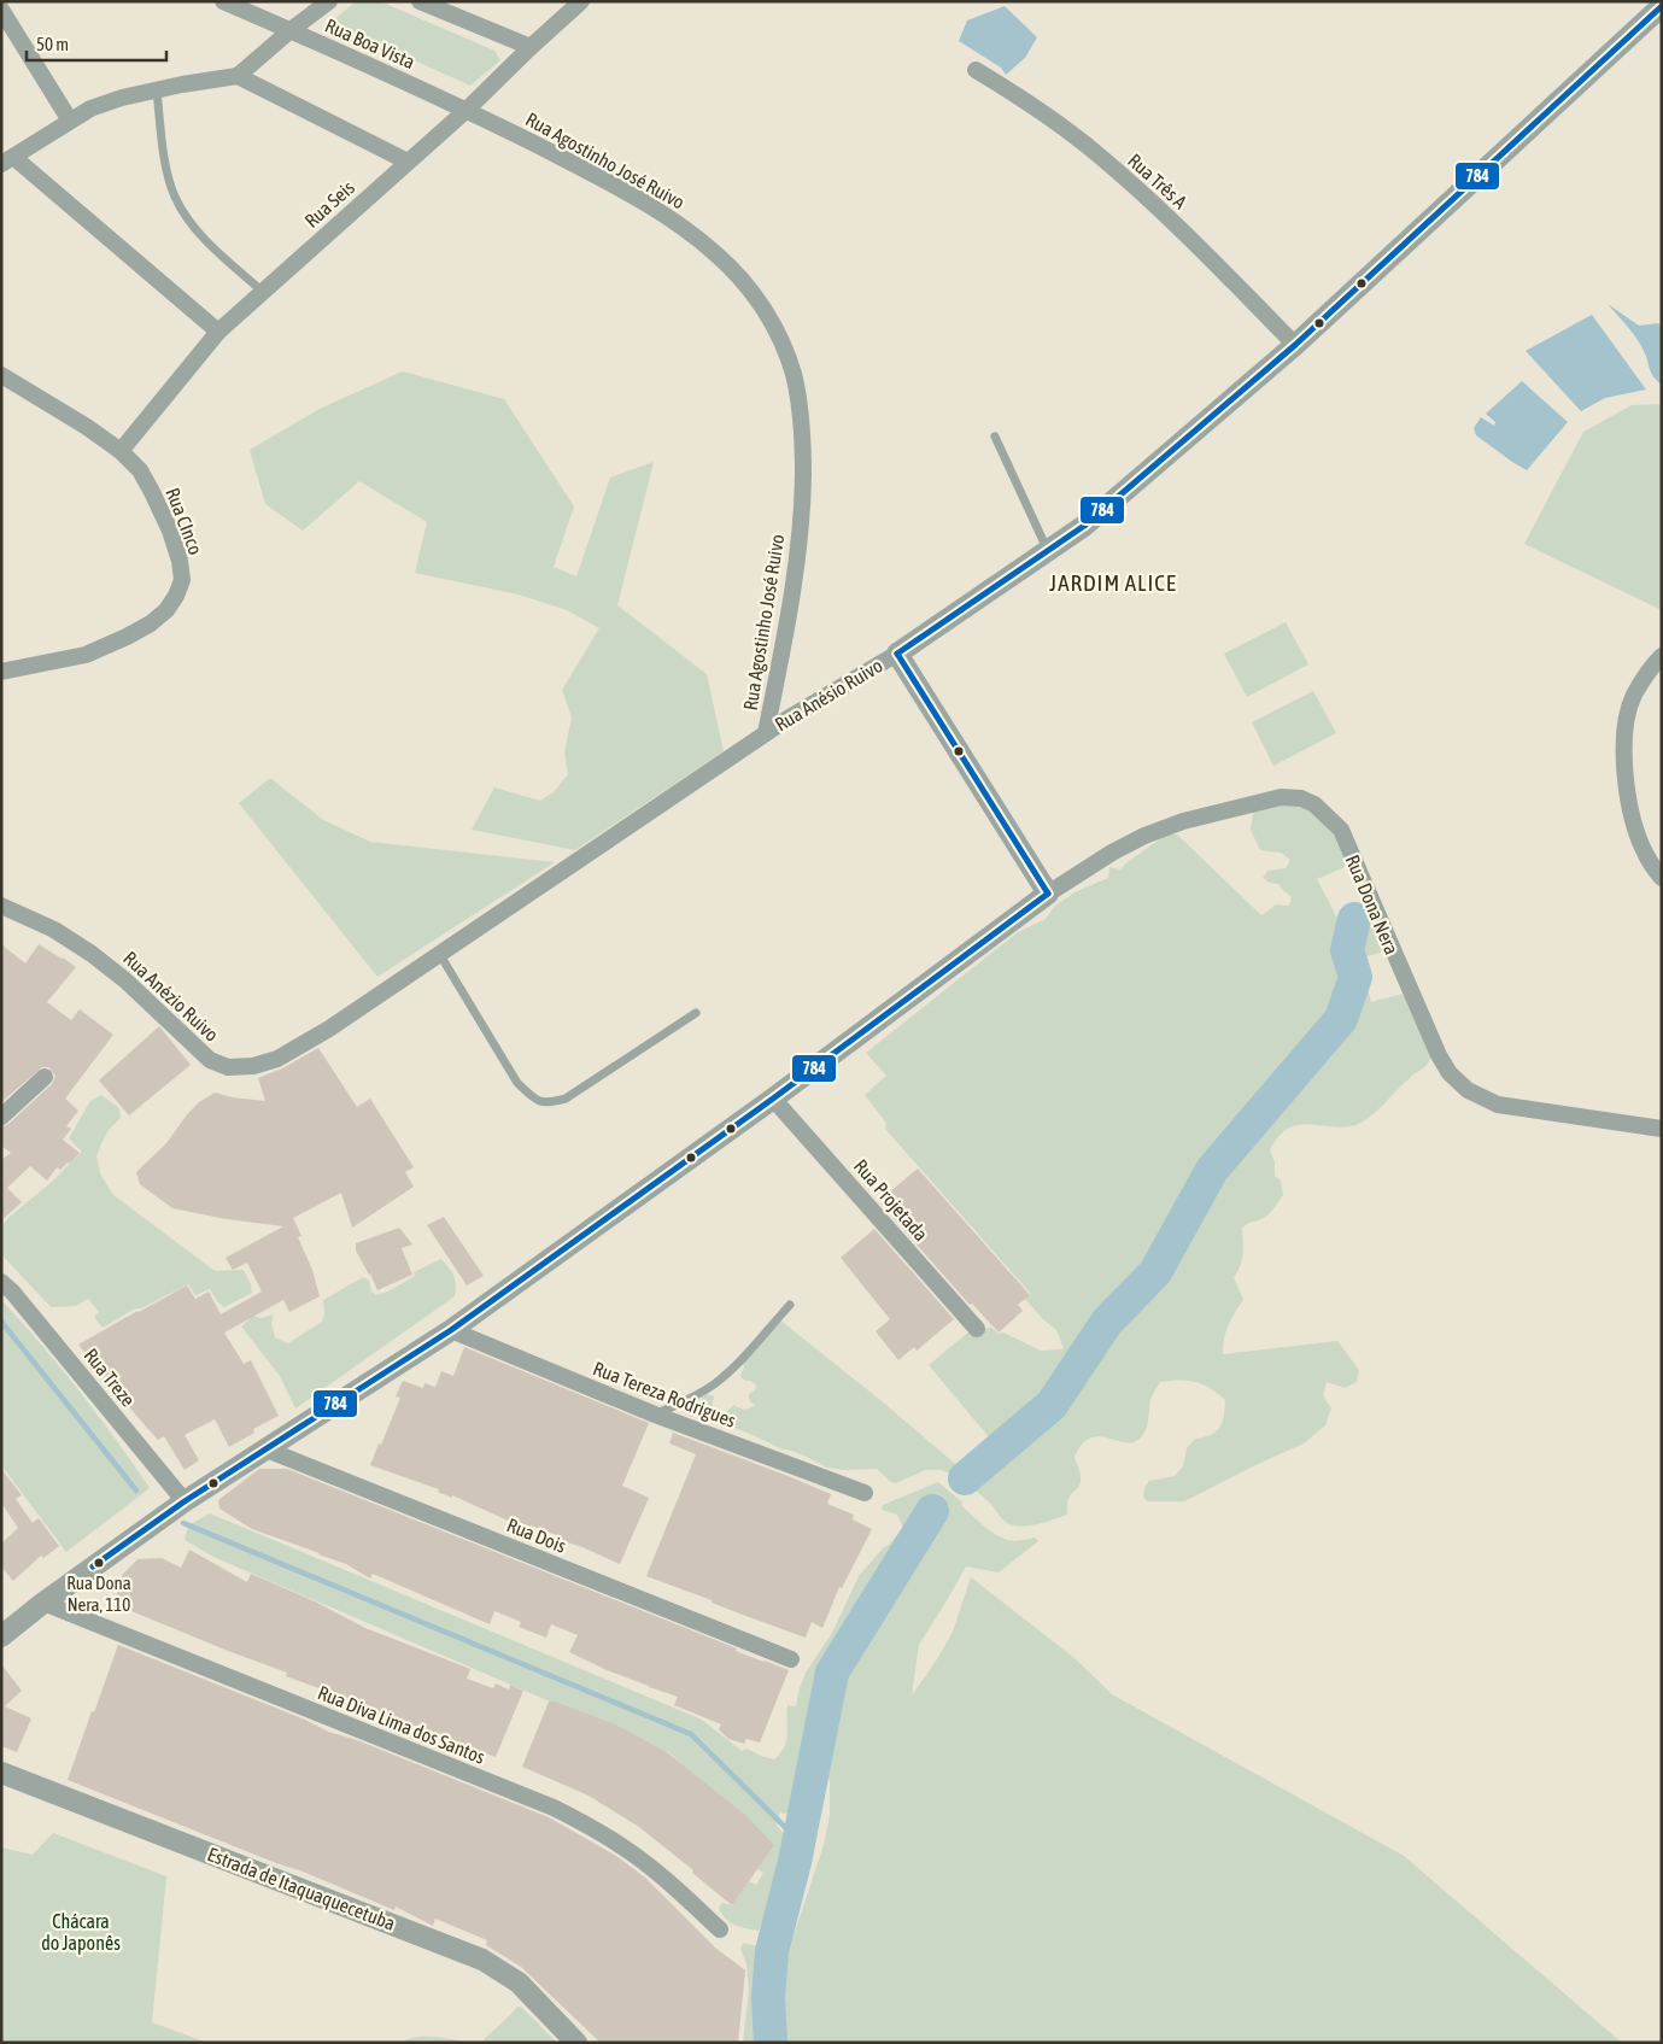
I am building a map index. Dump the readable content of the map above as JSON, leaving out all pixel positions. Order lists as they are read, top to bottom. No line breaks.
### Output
{"streets":{"street":["Rua Boa Vista","Rua Agostinho José Ruivo","Rua Três A","Rua Seis","Rua CInco","Rua Anésio Ruivo","Rua Dona Nera","Rua Anézio Ruivo","Rua Projetada","Rua Treze","Rua Tereza Rodrigues","Rua Dois","Rua Diva Lima dos Santos","Estrada de Itaquaquecetuba"]},"crossings":[["Rua Boa Vista","Rua Agostinho José Ruivo"],["Rua Boa Vista","Rua Seis"],["Rua Agostinho José Ruivo","Rua Seis"],["Rua Agostinho José Ruivo","Rua Anésio Ruivo"],["Rua Três A","Rua Anésio Ruivo"],["Rua Seis","Rua CInco"],["Rua Anésio Ruivo","Rua Anézio Ruivo"]],"districts":["JARDIM ALICE"],"parks":["Chácara do Japonês"],"places":["Rua Dona Nera, 110"],"lines":["transit line 784"],"scale_bar":"50 m"}
